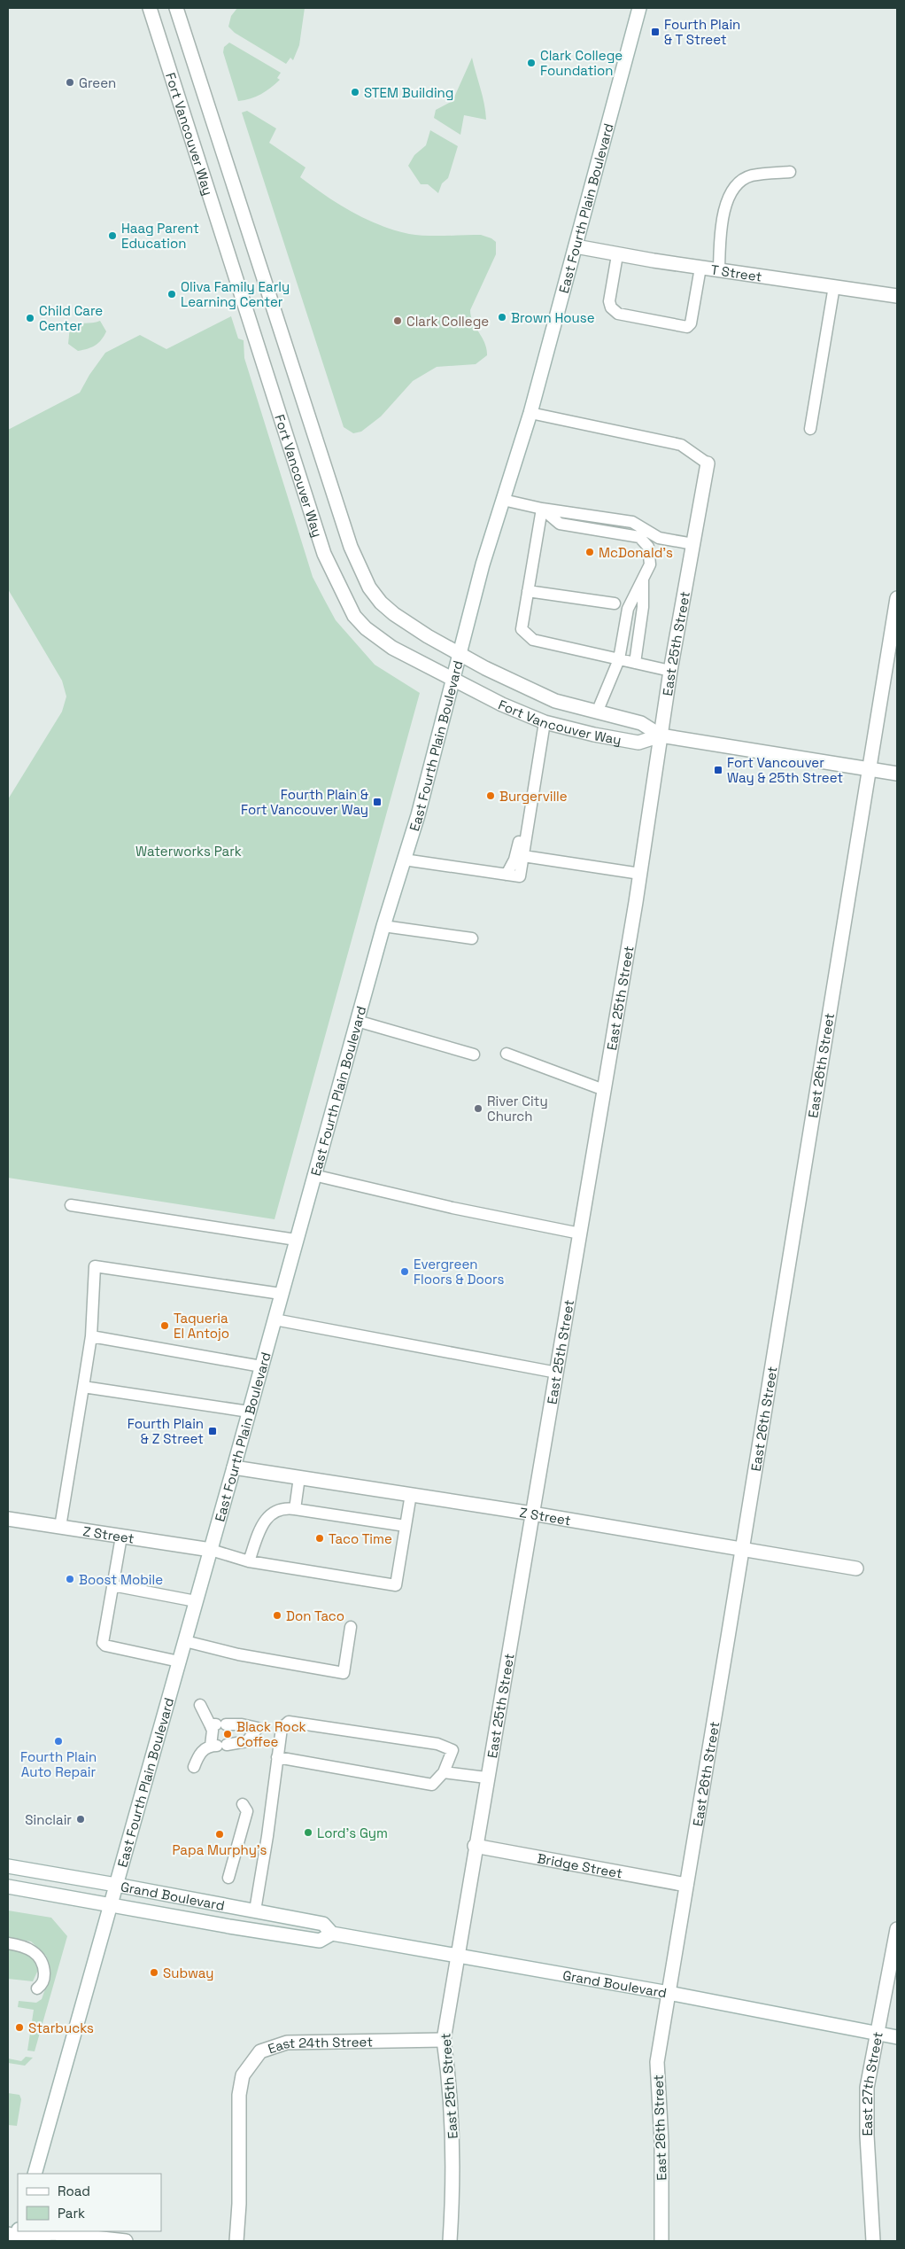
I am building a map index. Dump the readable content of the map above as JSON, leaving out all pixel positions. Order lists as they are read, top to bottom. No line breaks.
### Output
{"streets":{"street":["Fort Vancouver Way","East Fourth Plain Boulevard","T Street","East 25th Street","East 26th Street","Z Street","Bridge Street","Grand Boulevard","East 24th Street","East 27th Street"]},"crossings":[["Fort Vancouver Way","East Fourth Plain Boulevard"],["Fort Vancouver Way","East 25th Street"],["Fort Vancouver Way","East 26th Street"],["East Fourth Plain Boulevard","T Street"],["East Fourth Plain Boulevard","Z Street"],["East Fourth Plain Boulevard","Grand Boulevard"],["East 25th Street","Z Street"],["East 25th Street","Bridge Street"],["East 25th Street","Grand Boulevard"],["East 25th Street","East 24th Street"],["East 26th Street","Z Street"],["East 26th Street","Bridge Street"],["East 26th Street","Grand Boulevard"],["Grand Boulevard","East 27th Street"]],"parks":["Waterworks Park"],"places":{"transit":["Fourth Plain & T Street","Fort Vancouver Way & 25th Street","Fourth Plain & Fort Vancouver Way","Fourth Plain & Z Street"],"other":["Clark College Foundation","Green","STEM Building","Haag Parent Education","Oliva Family Early Learning Center","Brown House","Child Care Center","Clark College","McDonald's","Burgerville","River City Church","Evergreen Floors & Doors","Taqueria El Antojo","Taco Time","Boost Mobile","Don Taco","Black Rock Coffee","Fourth Plain Auto Repair","Sinclair","Lord's Gym","Papa Murphy's","Subway","Starbucks"]},"legend":["Road","Park"]}
